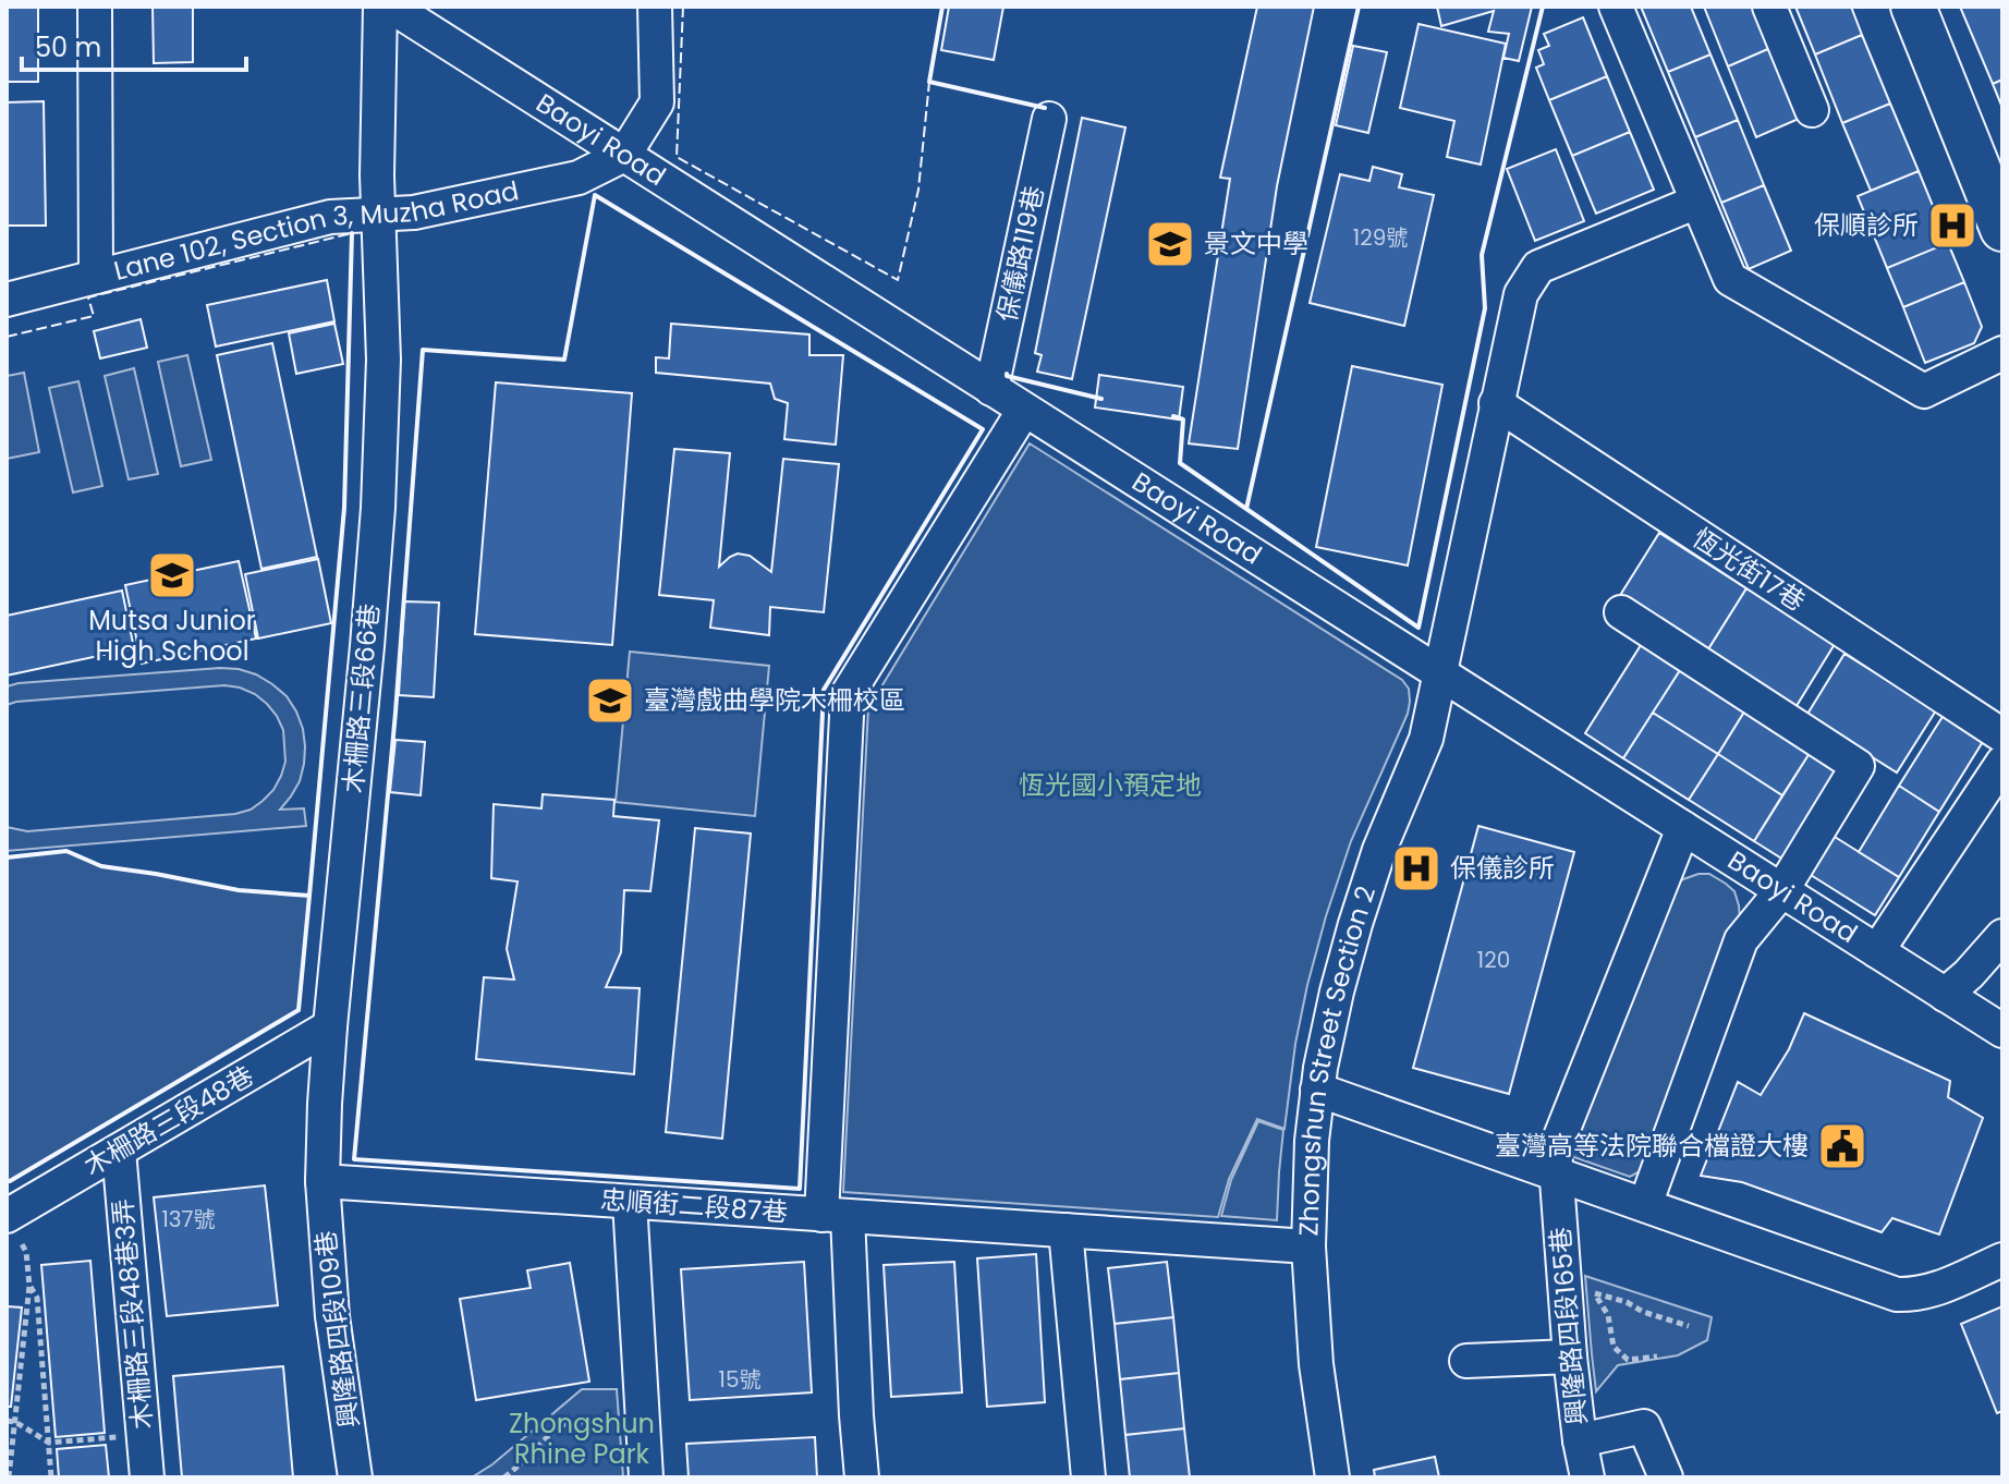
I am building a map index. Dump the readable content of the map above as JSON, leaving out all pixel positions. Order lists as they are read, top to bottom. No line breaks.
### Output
{"streets":{"street":["Baoyi Road","Lane 102, Section 3, Muzha Road","保儀路119巷","恆光街17巷","木柵路三段66巷","Zhongshun Street Section 2","木柵路三段48巷","忠順街二段87巷","木柵路三段48巷3弄","興隆路四段165巷","興隆路四段109巷"]},"crossings":[["Baoyi Road","Lane 102, Section 3, Muzha Road"],["Baoyi Road","保儀路119巷"],["Baoyi Road","Zhongshun Street Section 2"],["Baoyi Road","興隆路四段165巷"],["Lane 102, Section 3, Muzha Road","木柵路三段66巷"],["恆光街17巷","Zhongshun Street Section 2"],["木柵路三段66巷","木柵路三段48巷"],["木柵路三段66巷","忠順街二段87巷"],["木柵路三段66巷","興隆路四段109巷"],["Zhongshun Street Section 2","忠順街二段87巷"],["木柵路三段48巷","木柵路三段48巷3弄"],["忠順街二段87巷","興隆路四段109巷"]],"parks":["恆光國小預定地","Zhongshun Rhine Park"],"places":{"hospital":["保順診所","保儀診所"],"school or university":["景文中學","Mutsa Junior High School","臺灣戲曲學院木柵校區"],"public building":["臺灣高等法院聯合檔證大樓"]},"house_numbers":["129號","120","137號","15號"],"scale_bar":"50 m"}
